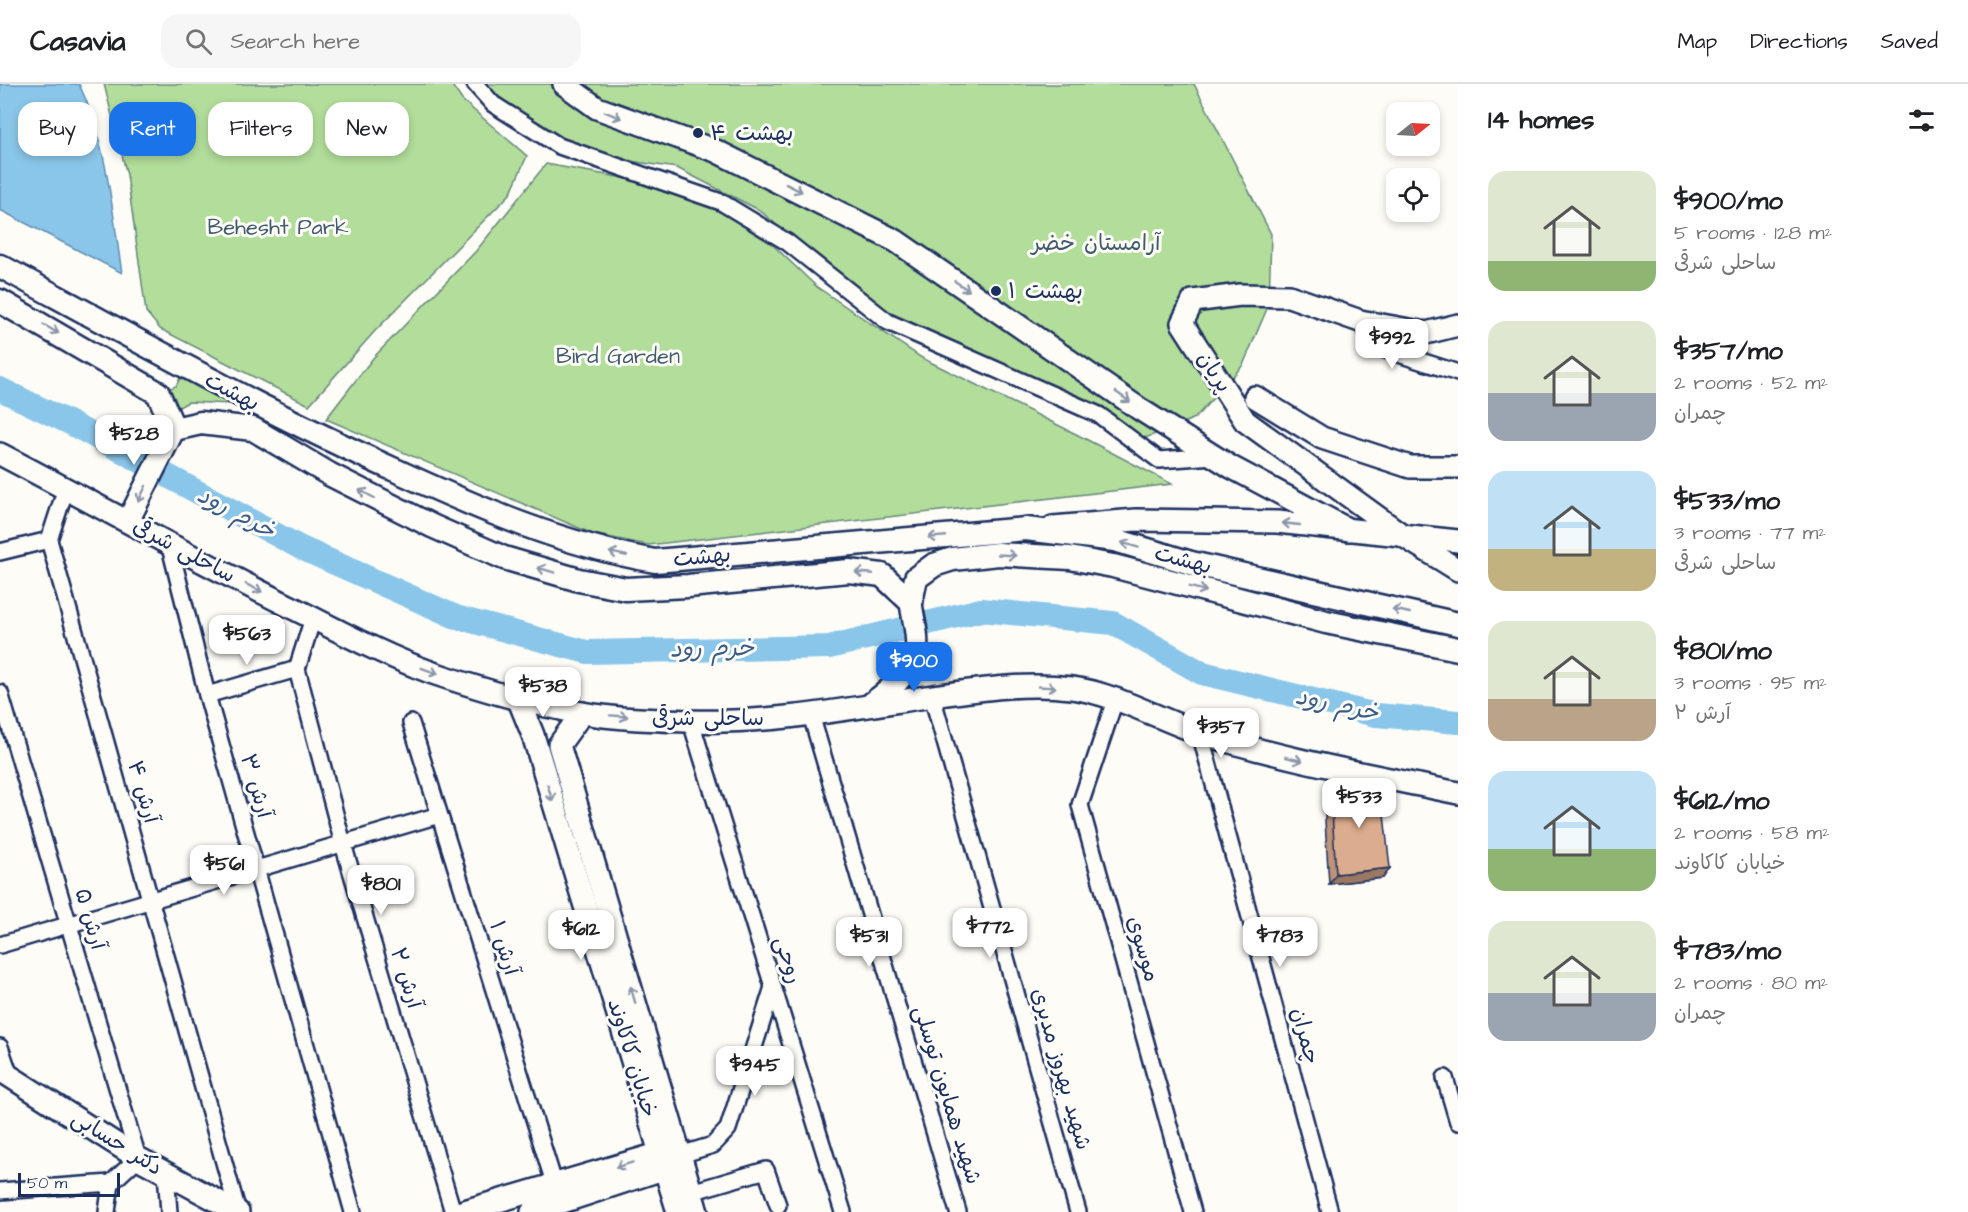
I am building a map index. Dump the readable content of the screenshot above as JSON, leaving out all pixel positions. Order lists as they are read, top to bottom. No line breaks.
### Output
{"streets":{"main road":["پریان","بهشت","ساحلی شرقی","خیابان کاکاوند","دکتر حسابی"],"street":["آرش ۳","آرش ۴","آرش ۵","آرش ۱","موسوی","روحی","آرش ۲","چمران","شهید بهروز مدیری","شهید همایون توسلی"]},"crossings":[["ساحلی شرقی","آرش ۳"],["ساحلی شرقی","موسوی"],["ساحلی شرقی","روحی"],["ساحلی شرقی","چمران"],["ساحلی شرقی","خیابان کاکاوند"],["ساحلی شرقی","شهید بهروز مدیری"],["ساحلی شرقی","شهید همایون توسلی"],["آرش ۴","دکتر حسابی"],["آرش ۵","دکتر حسابی"]],"one_way":["ساحلی شرقی"],"water":["خرم رود"],"parks":["Behesht Park","آرامستان خضر","Bird Garden"],"places":["بهشت ۴","بهشت ۱"],"scale_bar":"50 m","north":"right","page":{"header":"Casavia","search":"Search here","nav":["Map","Directions","Saved"],"heading":"14 homes","chip":["Buy","Rent","Filters","New"],"list":[{"name":"$900/mo","note":"5 rooms · 128 m² · ساحلی شرقی"},{"name":"$357/mo","note":"2 rooms · 52 m² · چمران"},{"name":"$533/mo","note":"3 rooms · 77 m² · ساحلی شرقی"},{"name":"$801/mo","note":"3 rooms · 95 m² · آرش ۲"},{"name":"$612/mo","note":"2 rooms · 58 m² · خیابان کاکاوند"},{"name":"$783/mo","note":"2 rooms · 80 m² · چمران"}],"price":["$992","$528","$563","$900","$538","$357","$533","$561","$801","$772","$612","$531","$783","$945"],"scale":"50 m"}}
